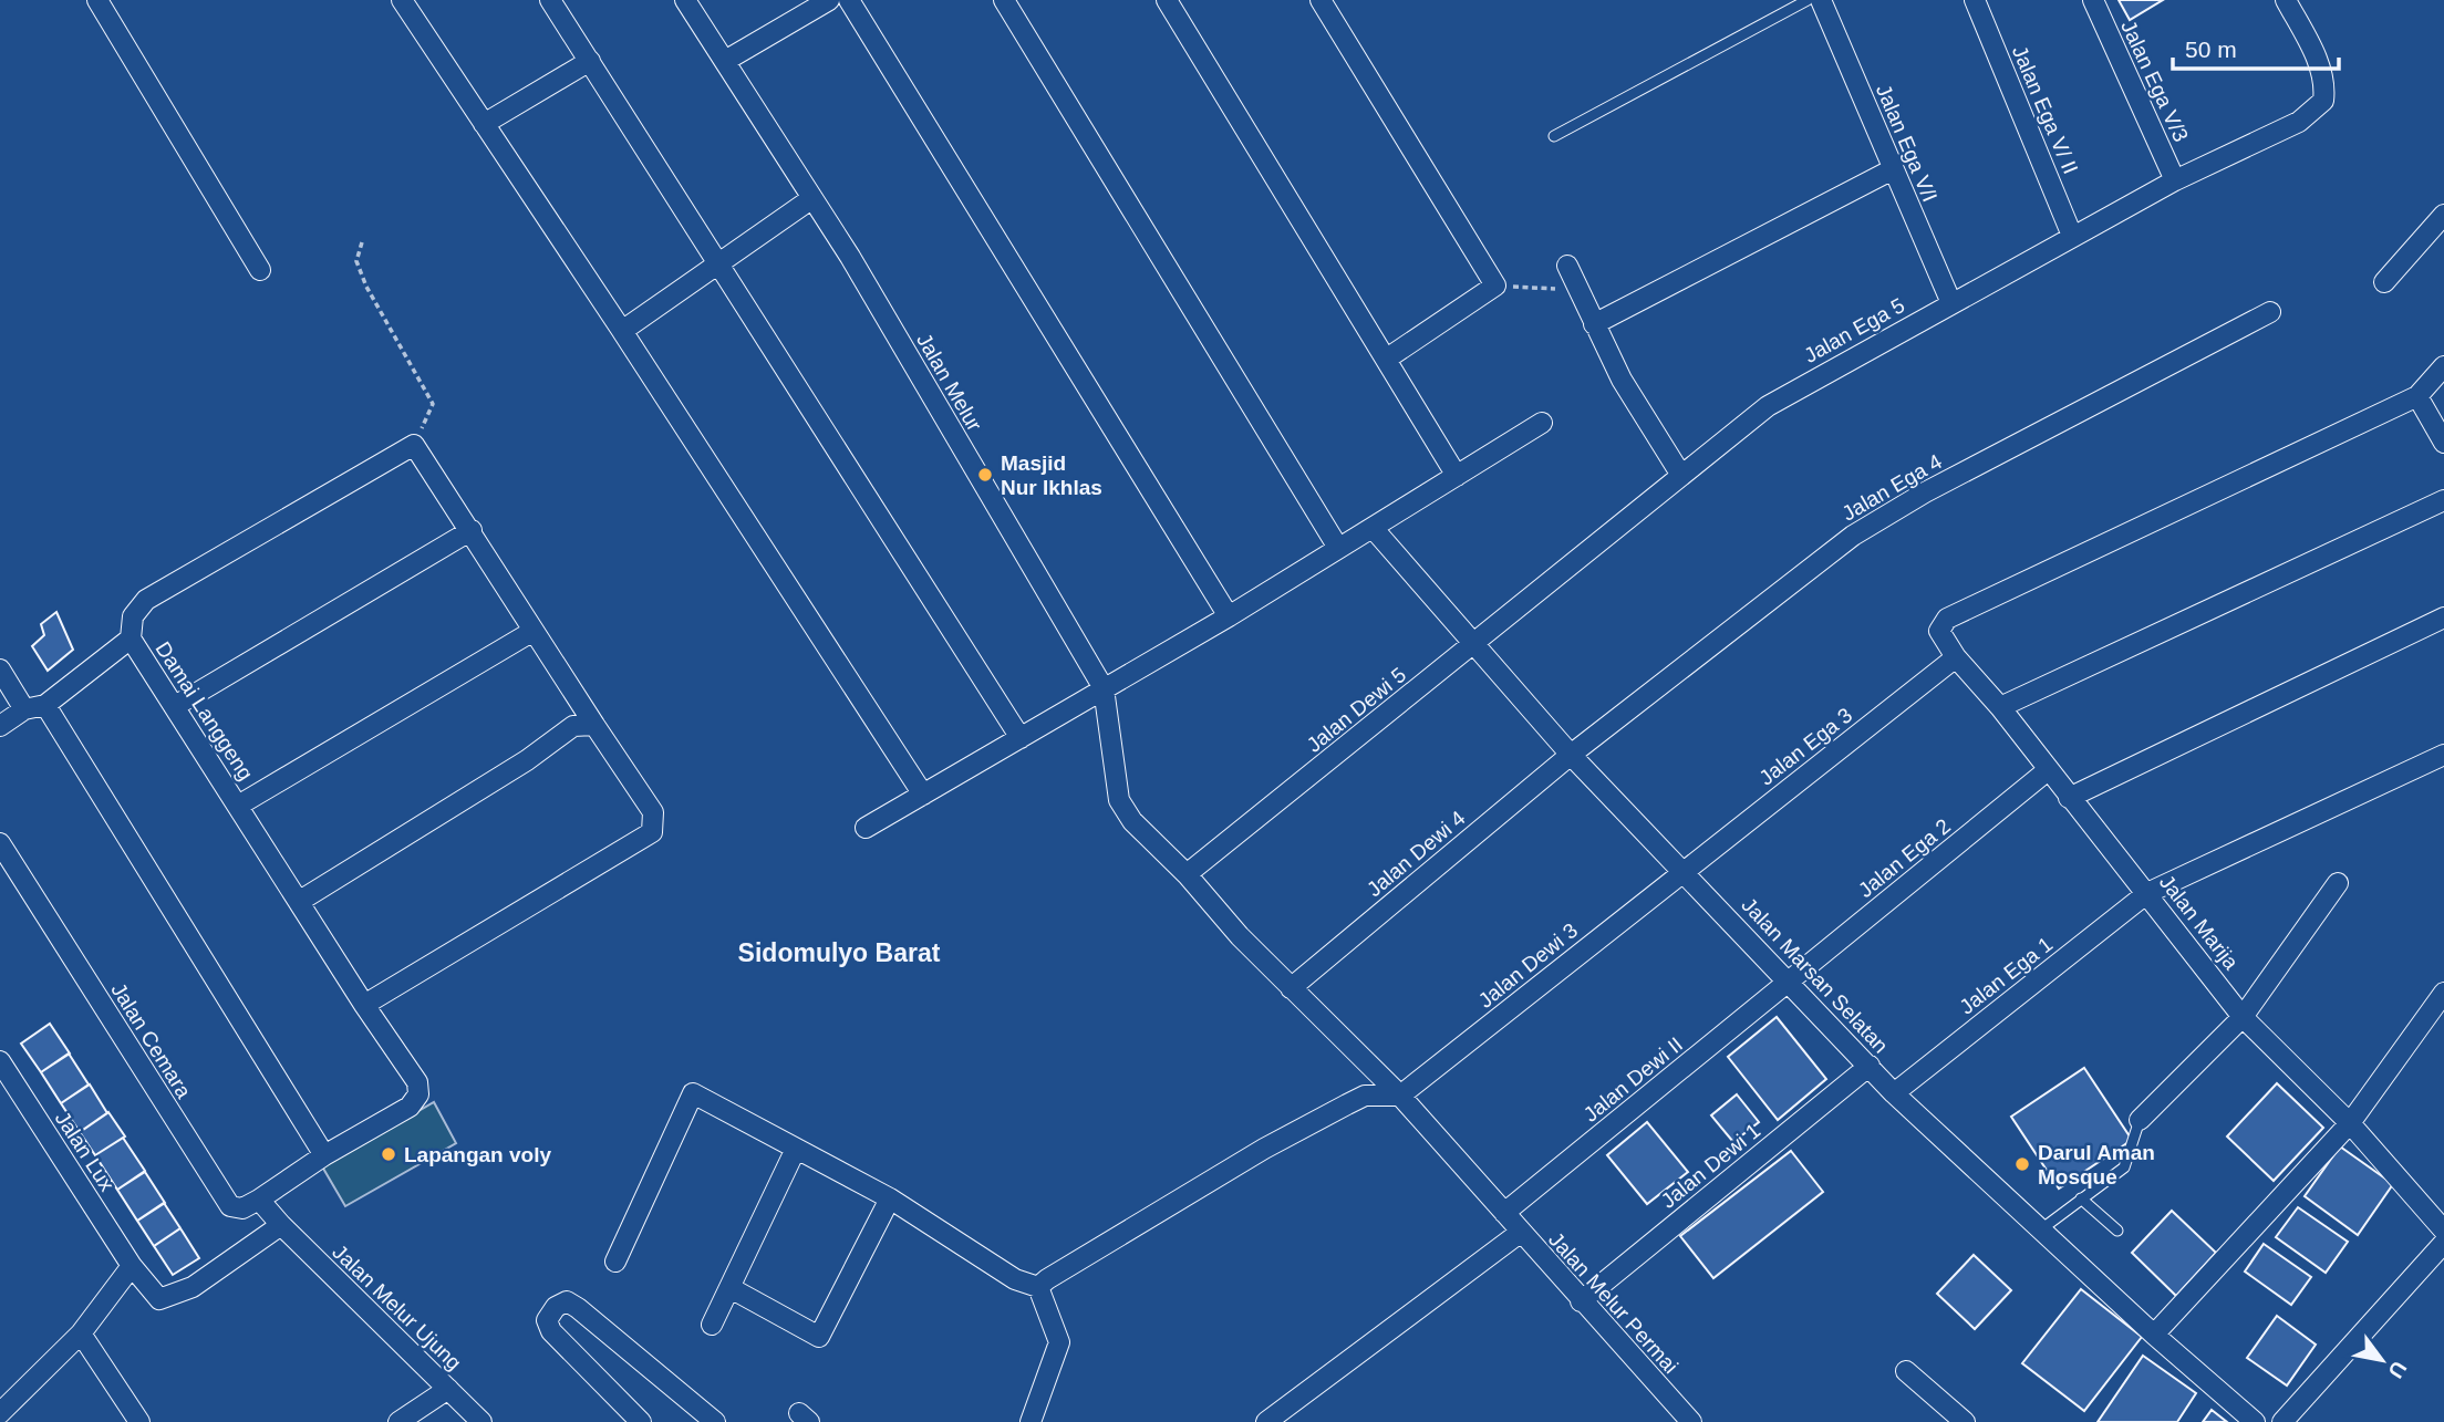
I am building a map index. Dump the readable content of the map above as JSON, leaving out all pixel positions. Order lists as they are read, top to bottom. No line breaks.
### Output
{"streets":{"street":["Jalan Ega V/3","Jalan Ega V/ II","Jalan Ega V/I","Jalan Ega 5","Jalan Melur","Jalan Ega 4","Jalan Dewi 5","Damai Langgeng","Jalan Ega 3","Jalan Dewi 4","Jalan Ega 2","Jalan Marija","Jalan Dewi 3","Jalan Marsan Selatan","Jalan Ega 1","Jalan Cemara","Jalan Dewi II","Jalan Lux","Jalan Dewi 1","Jalan Melur Permai","Jalan Melur Ujung"]},"crossings":[["Jalan Ega V/3","Jalan Ega 5"],["Jalan Ega V/ II","Jalan Ega 5"],["Jalan Ega V/I","Jalan Ega 5"],["Jalan Ega 5","Jalan Dewi 5"],["Jalan Ega 5","Jalan Marsan Selatan"],["Jalan Melur","Jalan Dewi 5"],["Jalan Melur","Jalan Dewi 4"],["Jalan Melur","Jalan Dewi 3"],["Jalan Melur","Jalan Melur Permai"],["Jalan Ega 4","Jalan Dewi 4"],["Jalan Ega 4","Jalan Marsan Selatan"],["Jalan Dewi 5","Jalan Marsan Selatan"],["Damai Langgeng","Jalan Cemara"],["Jalan Ega 3","Jalan Marija"],["Jalan Ega 3","Jalan Dewi 3"],["Jalan Ega 3","Jalan Marsan Selatan"],["Jalan Dewi 4","Jalan Marsan Selatan"],["Jalan Ega 2","Jalan Marija"],["Jalan Ega 2","Jalan Marsan Selatan"],["Jalan Ega 2","Jalan Dewi II"],["Jalan Marija","Jalan Ega 1"],["Jalan Dewi 3","Jalan Marsan Selatan"],["Jalan Dewi 3","Jalan Melur Permai"],["Jalan Marsan Selatan","Jalan Ega 1"],["Jalan Marsan Selatan","Jalan Dewi II"],["Jalan Marsan Selatan","Jalan Dewi 1"],["Jalan Dewi II","Jalan Melur Permai"],["Jalan Lux","Jalan Melur Ujung"],["Jalan Dewi 1","Jalan Melur Permai"]],"districts":["Sidomulyo Barat"],"places":["Masjid Nur Ikhlas","Lapangan voly","Darul Aman Mosque"],"scale_bar":"50 m","north":"bottom right"}
